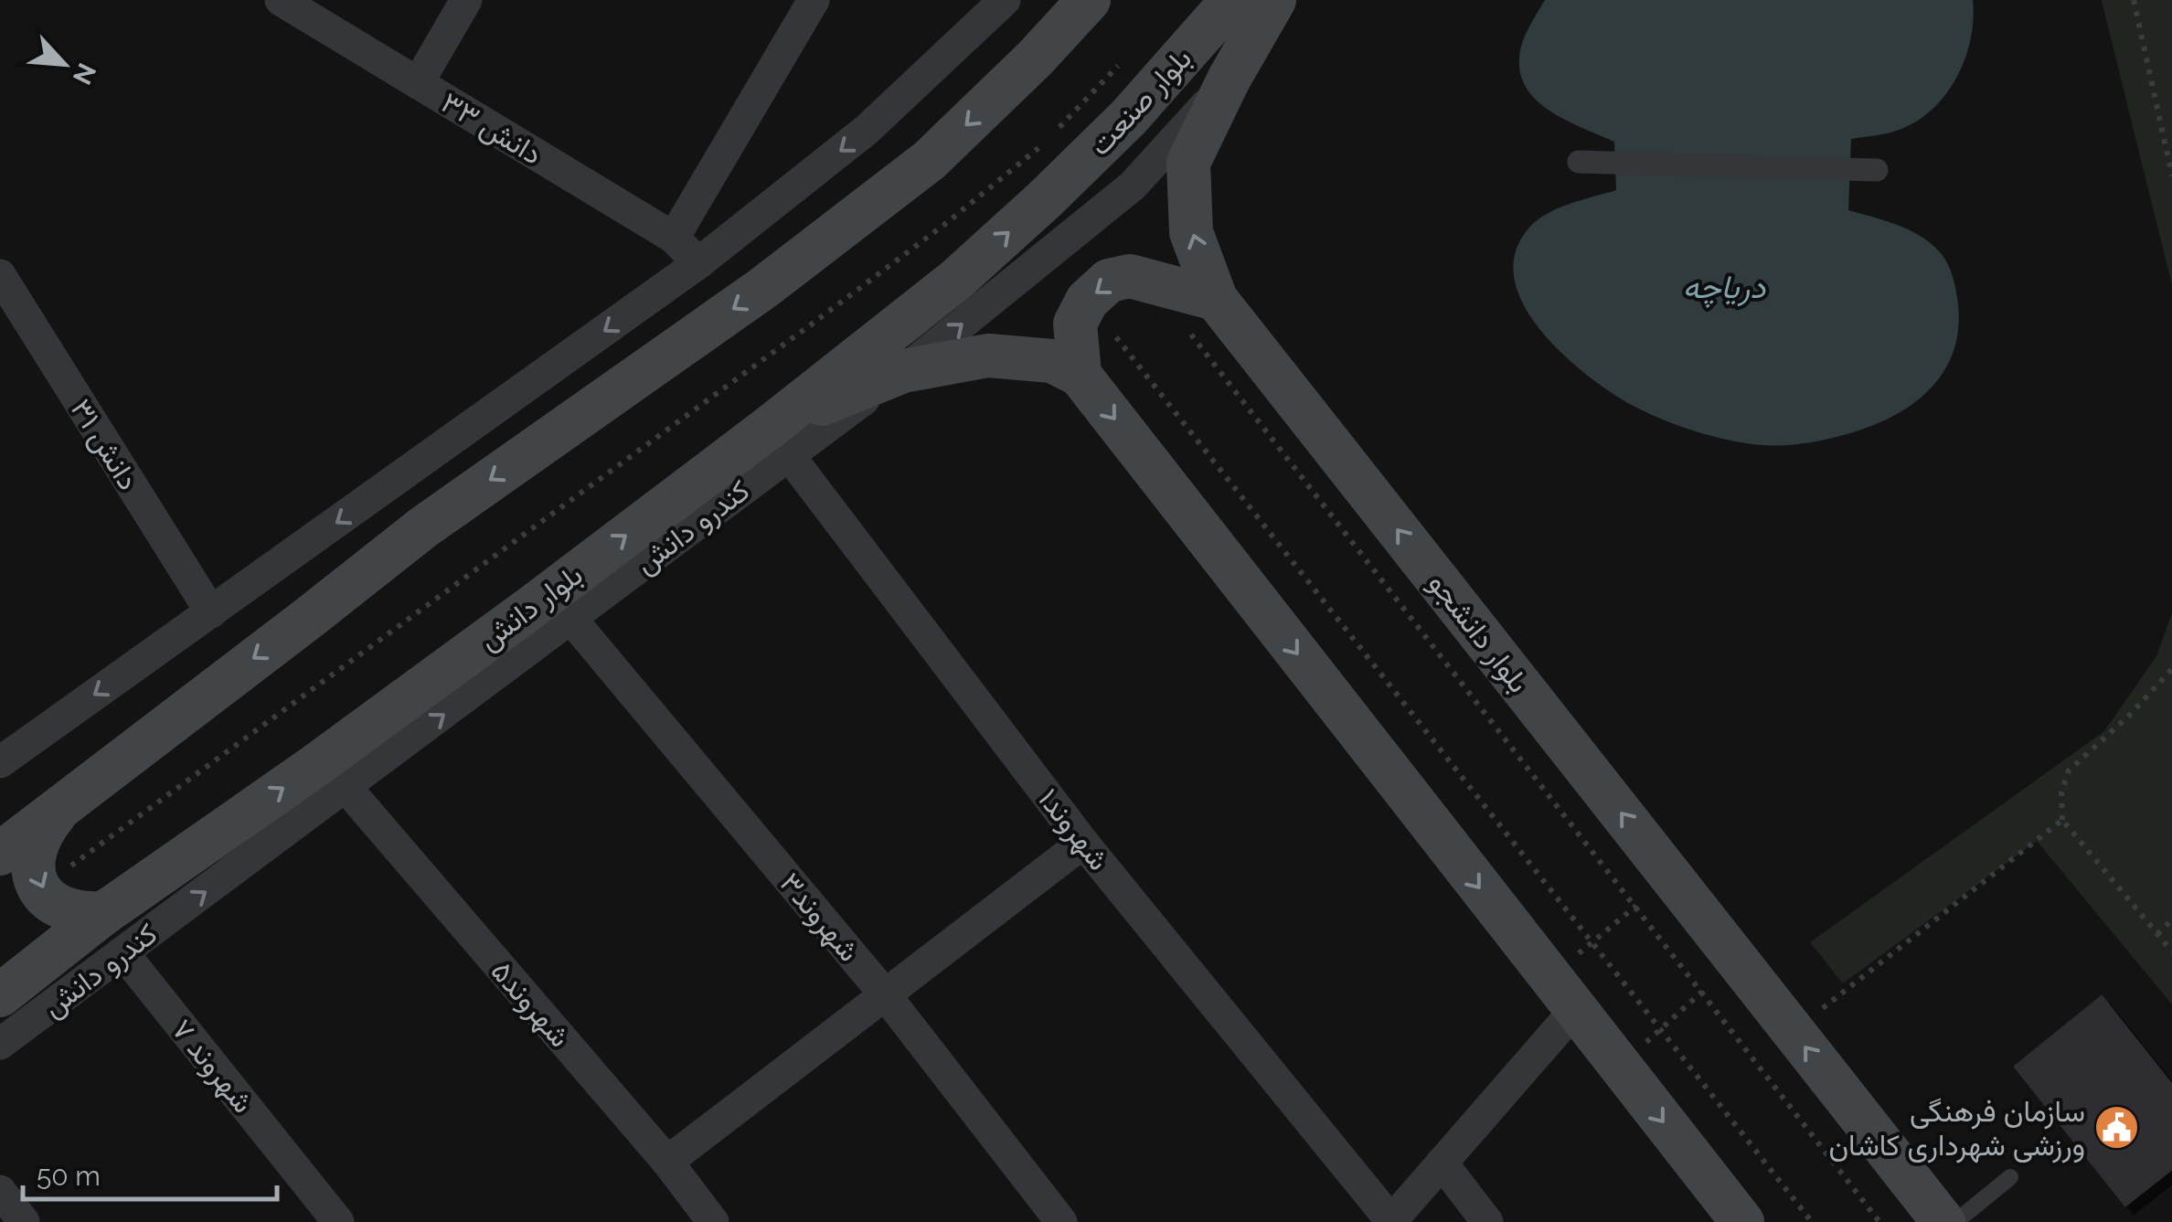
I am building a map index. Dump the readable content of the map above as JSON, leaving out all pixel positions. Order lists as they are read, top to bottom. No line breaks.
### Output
{"streets":{"main road":["بلوار صنعت","بلوار دانش","بلوار دانشجو"],"street":["دانش ۳۳","دانش ۳۱","کندرو دانش","شهروند۱","شهروند۳","شهروند۵","شهروند ۷"]},"crossings":[["بلوار صنعت","بلوار دانش"],["کندرو دانش","بلوار دانش"],["کندرو دانش","شهروند۱"],["کندرو دانش","شهروند۳"],["کندرو دانش","شهروند۵"],["کندرو دانش","شهروند ۷"],["بلوار دانش","شهروند۱"]],"water":["دریاچه"],"places":{"public building":["سازمان فرهنگی ورزشی شهرداری کاشان"]},"scale_bar":"50 m","north":"bottom right"}
